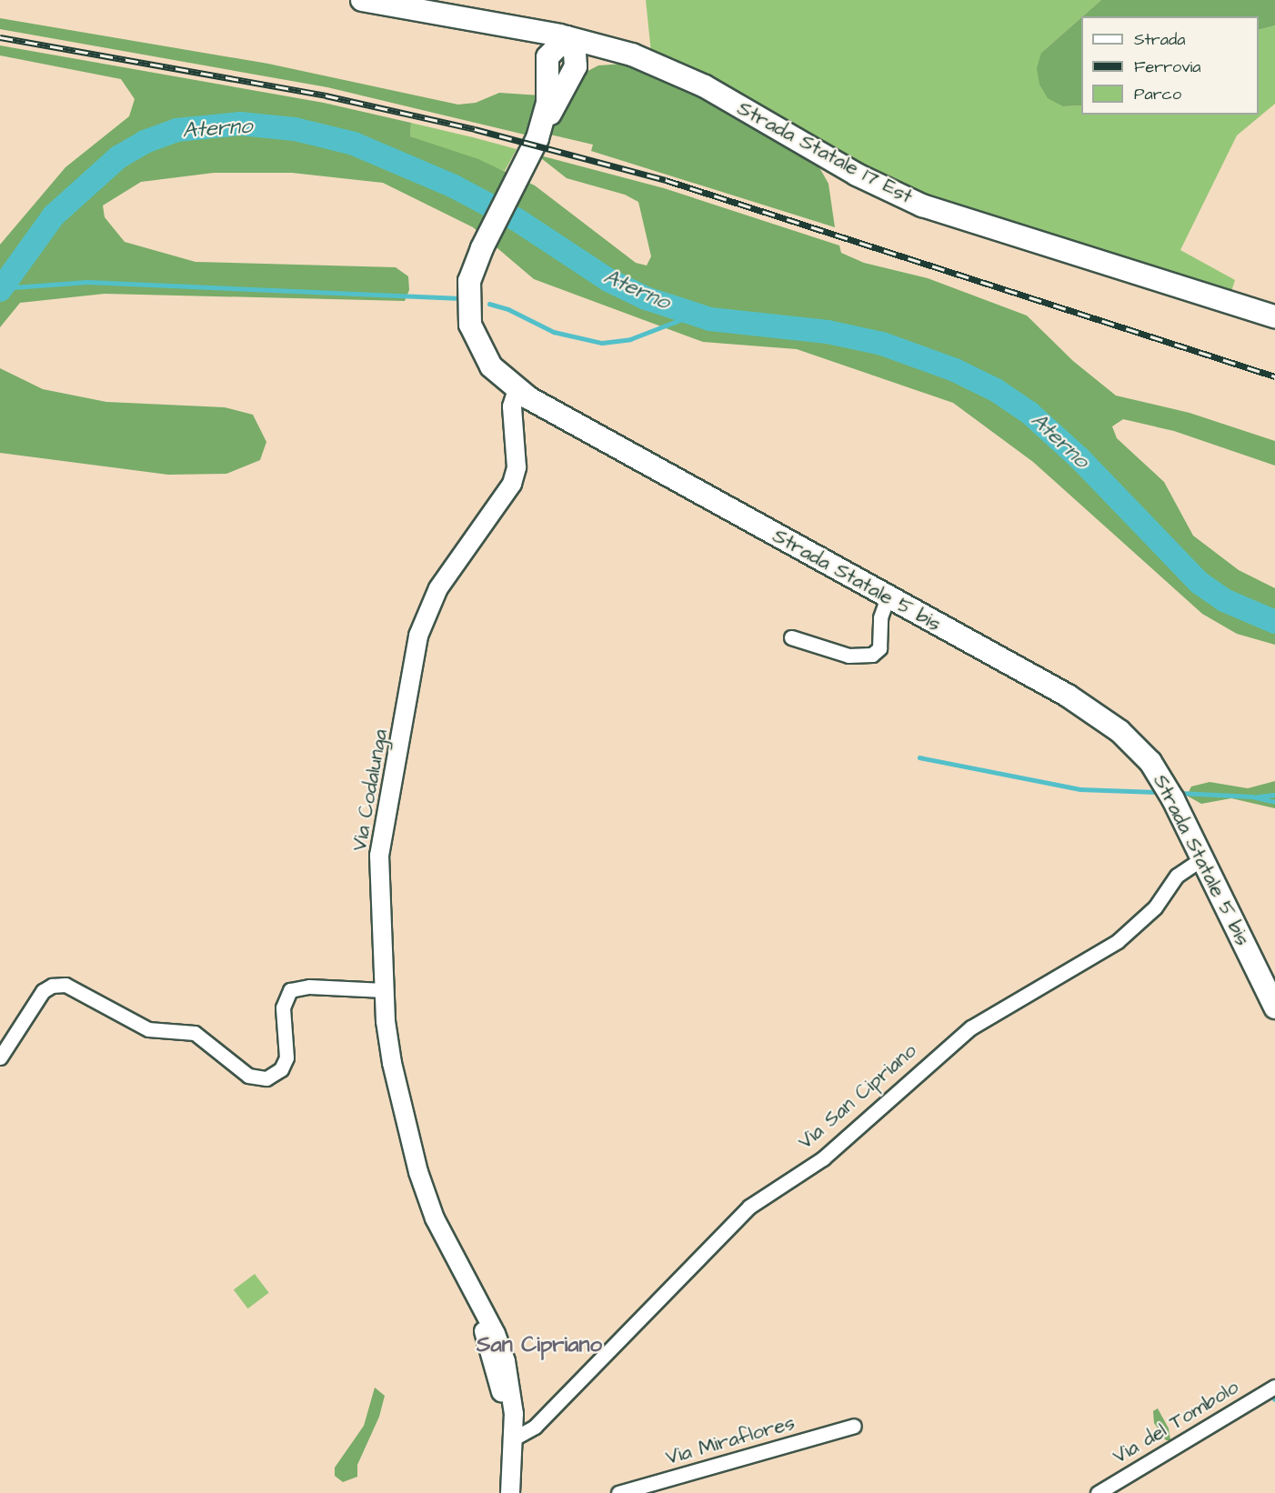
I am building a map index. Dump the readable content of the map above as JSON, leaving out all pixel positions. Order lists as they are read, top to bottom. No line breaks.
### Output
{"streets":{"main road":["Strada Statale 17 Est","Strada Statale 5 bis"],"street":["Via Codalunga","Via San Cipriano","Via del Tombolo","Via Miraflores"]},"crossings":[["Strada Statale 17 Est","Strada Statale 5 bis"],["Strada Statale 5 bis","Via Codalunga"],["Strada Statale 5 bis","Via San Cipriano"],["Via Codalunga","Via San Cipriano"]],"districts":["San Cipriano"],"water":["Aterno"],"legend":["Strada","Ferrovia","Parco"]}
